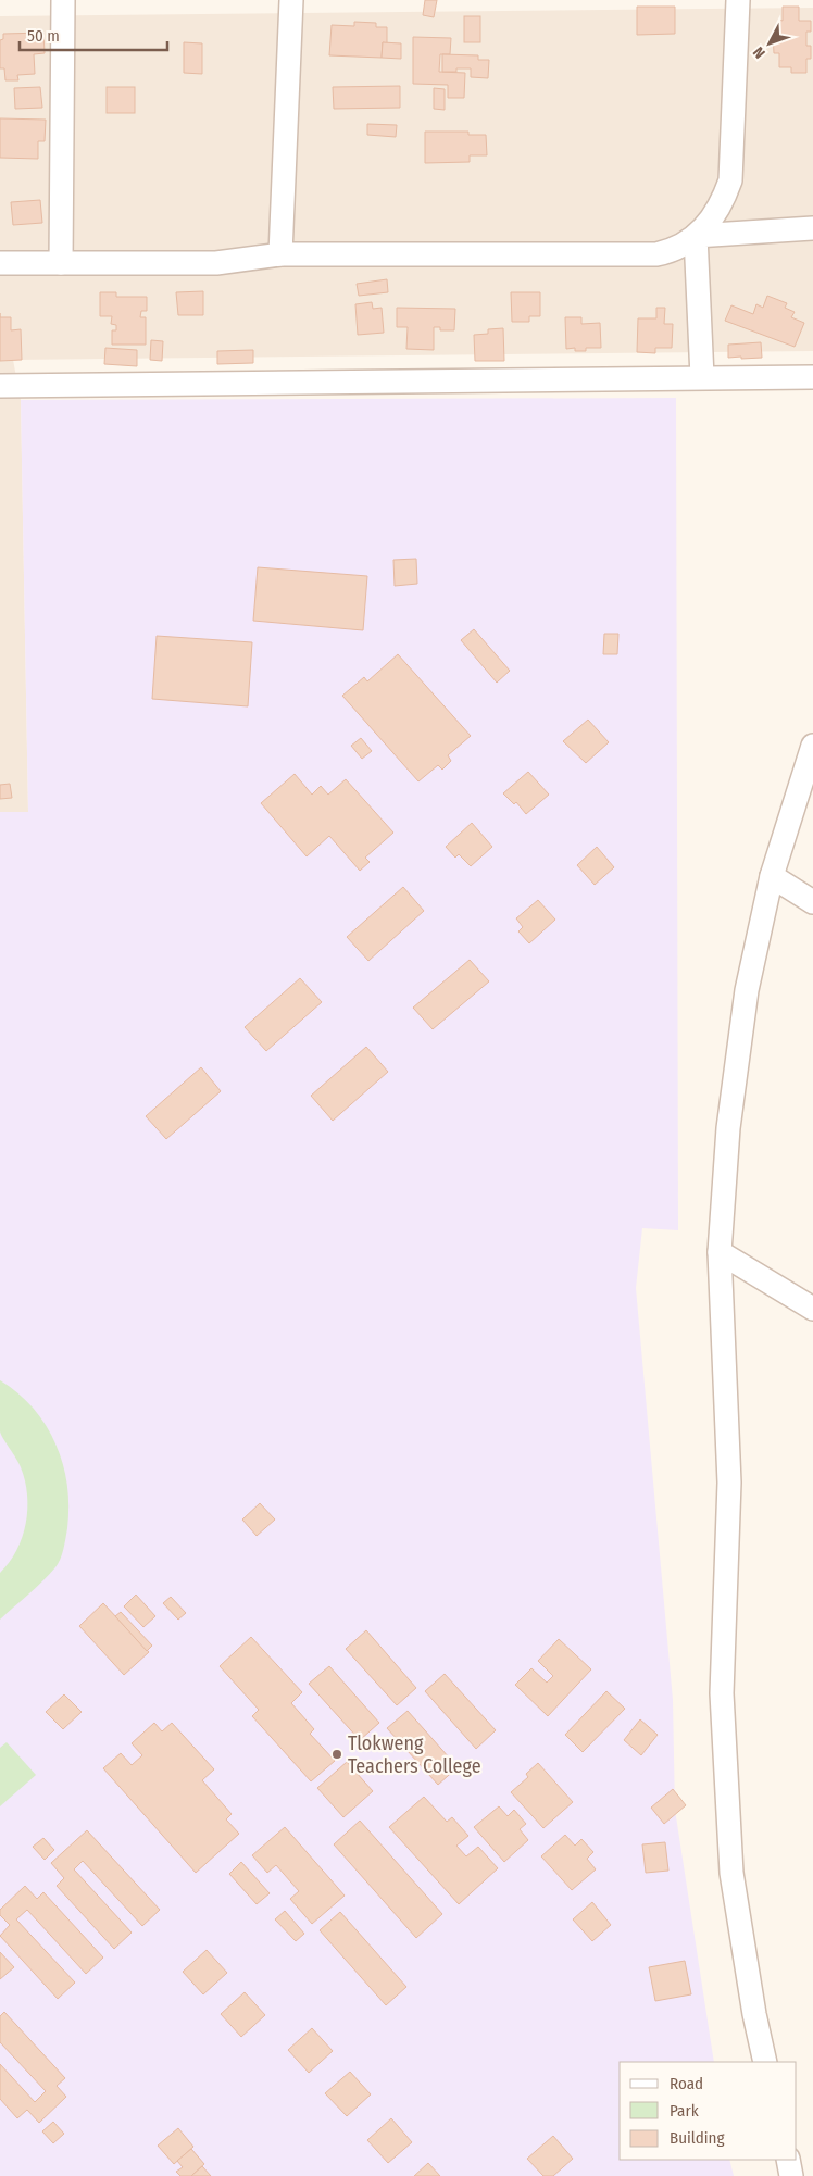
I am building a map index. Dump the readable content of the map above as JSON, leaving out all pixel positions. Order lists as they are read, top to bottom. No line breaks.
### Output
{"places":["Tlokweng Teachers College"],"legend":["Road","Park","Building"],"scale_bar":"50 m","north":"bottom left"}
